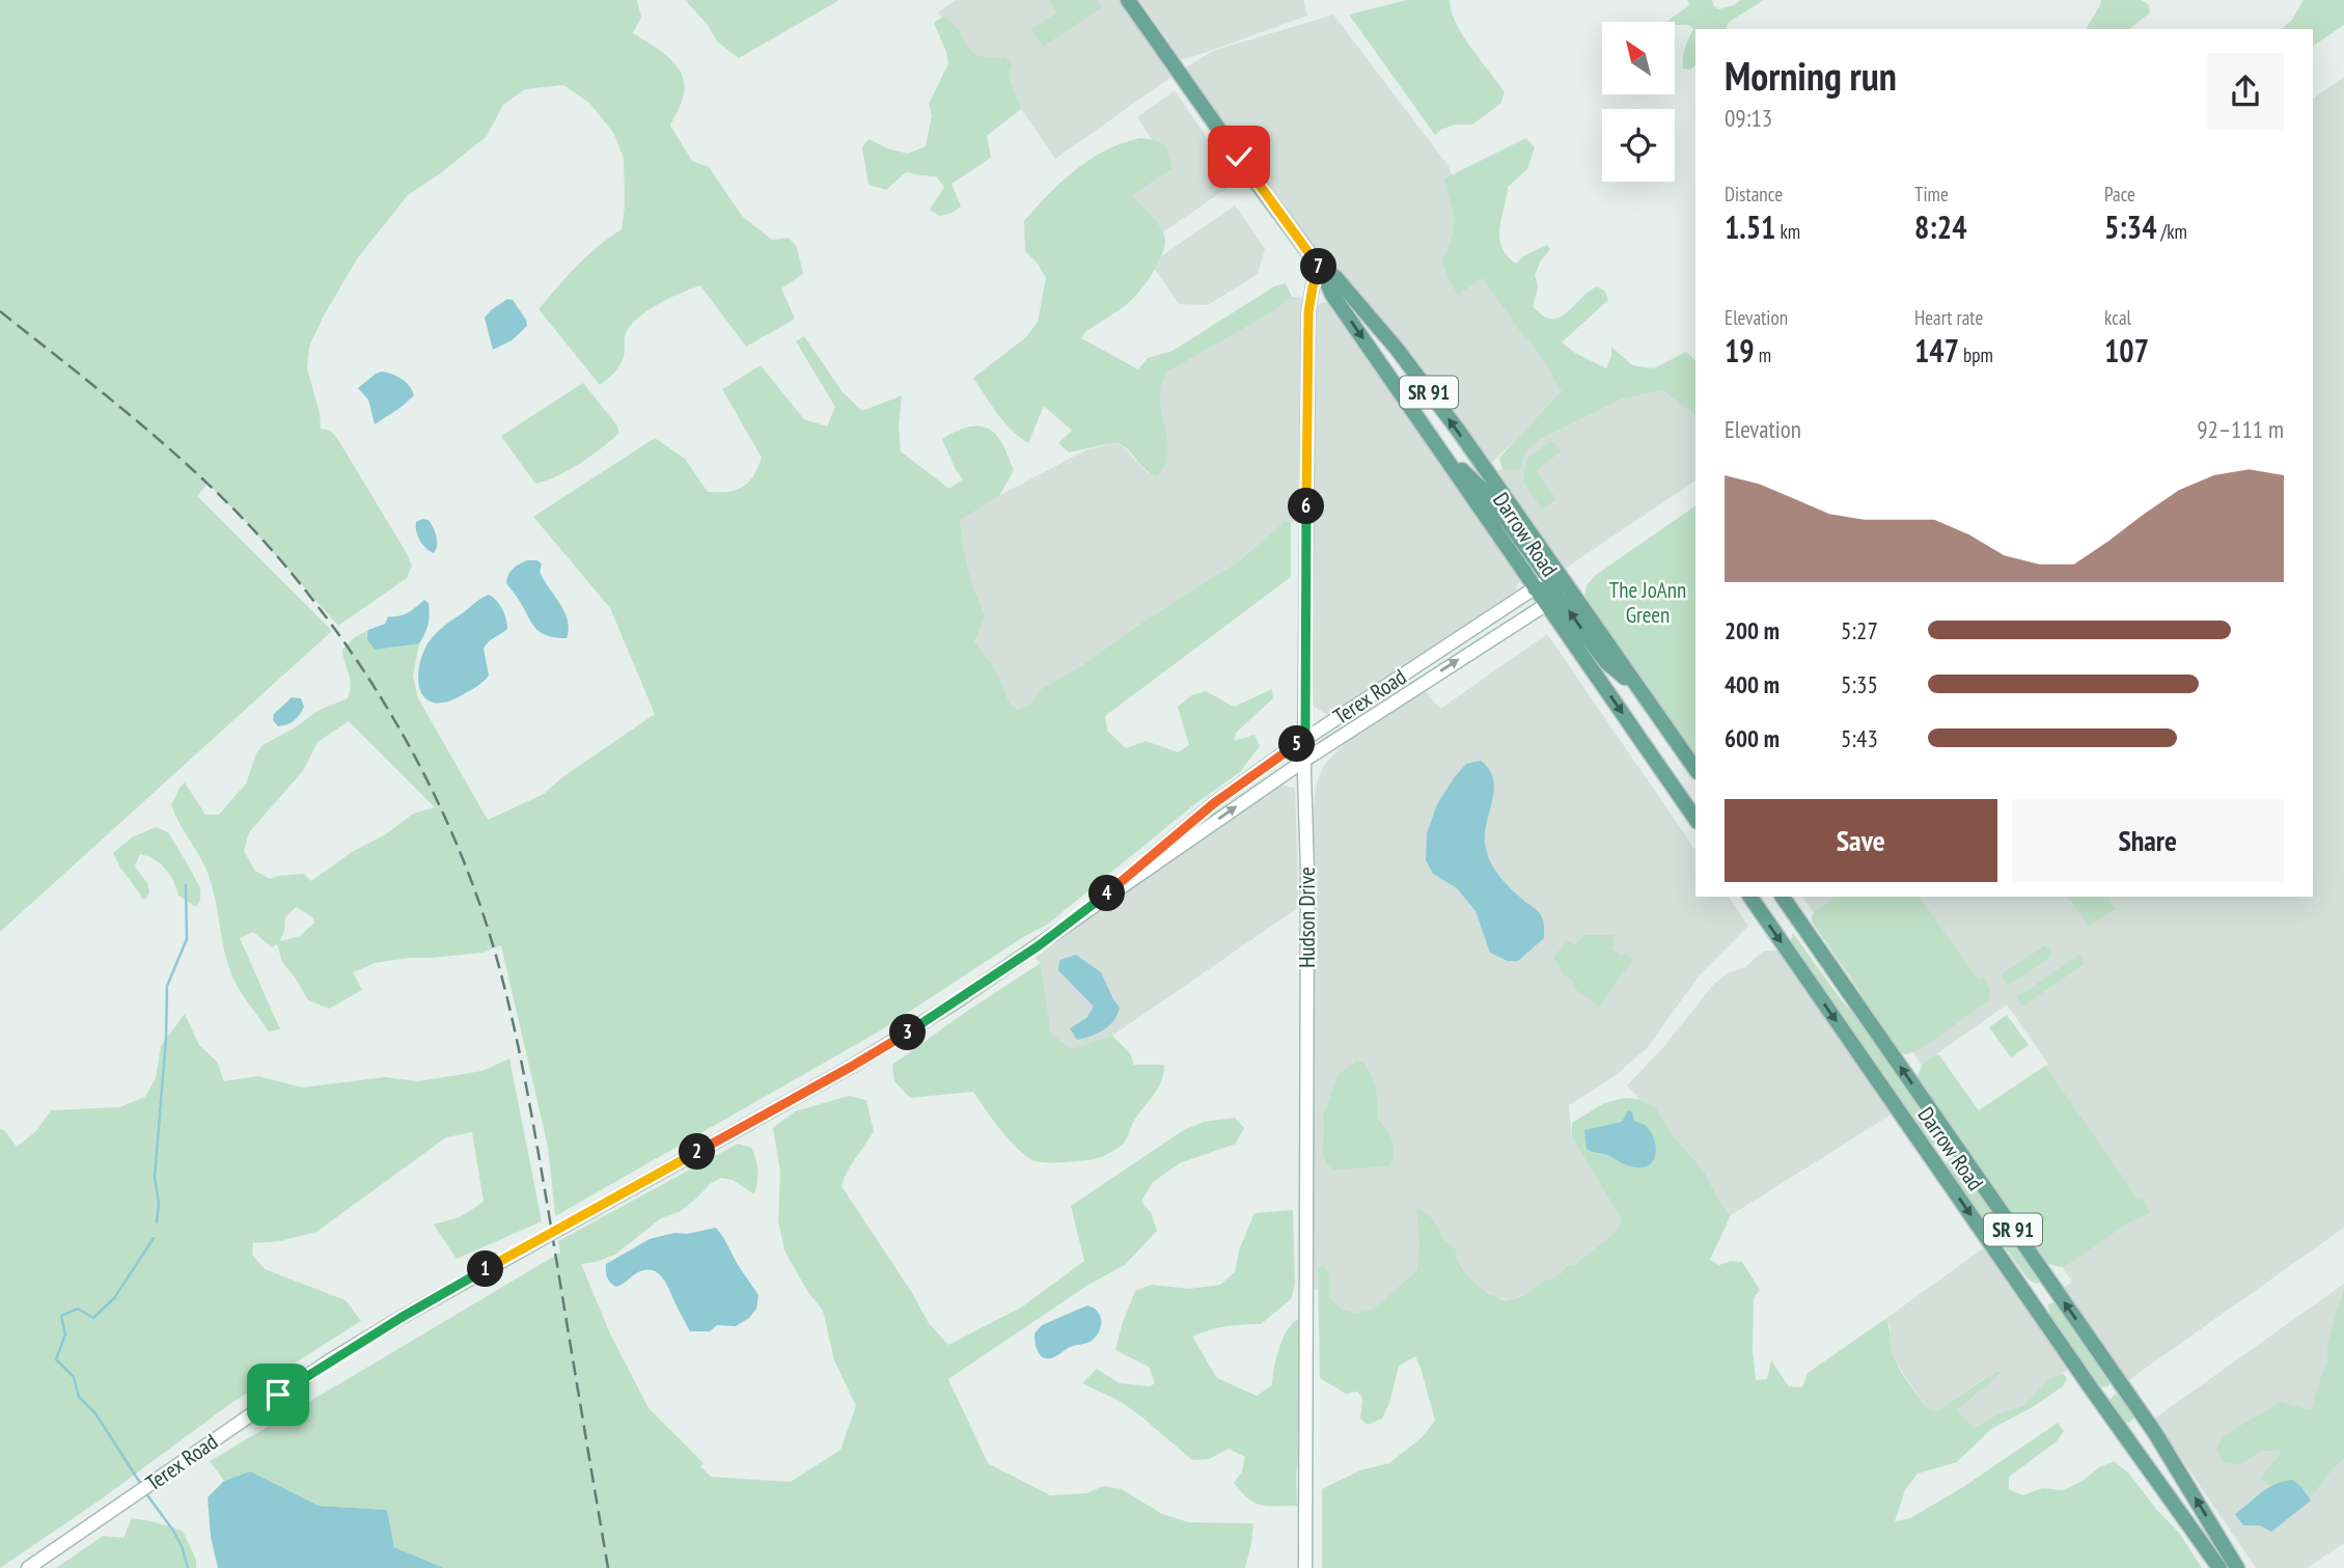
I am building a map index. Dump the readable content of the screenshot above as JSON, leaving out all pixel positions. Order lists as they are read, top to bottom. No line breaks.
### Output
{"streets":{"main road":["SR 91","Darrow Road","Terex Road","Hudson Drive"]},"crossings":[["Darrow Road","Terex Road"],["Darrow Road","Hudson Drive"],["Terex Road","Hudson Drive"]],"parks":["The JoAnn Green"],"north":"top left","page":{"heading":["Morning run","09:13"],"stats":[["Distance","1.51 km"],["Time","8:24"],["Pace","5:34 /km"],["Elevation","19 m"],["Heart rate","147 bpm"],["kcal","107"]],"pins":["7","6","5","4","3","2","1"],"chart":["Elevation","92–111 m"],"list":[{"name":"200 m","note":"5:27"},{"name":"400 m","note":"5:35"},{"name":"600 m","note":"5:43"}],"buttons":["Save","Share"]}}
